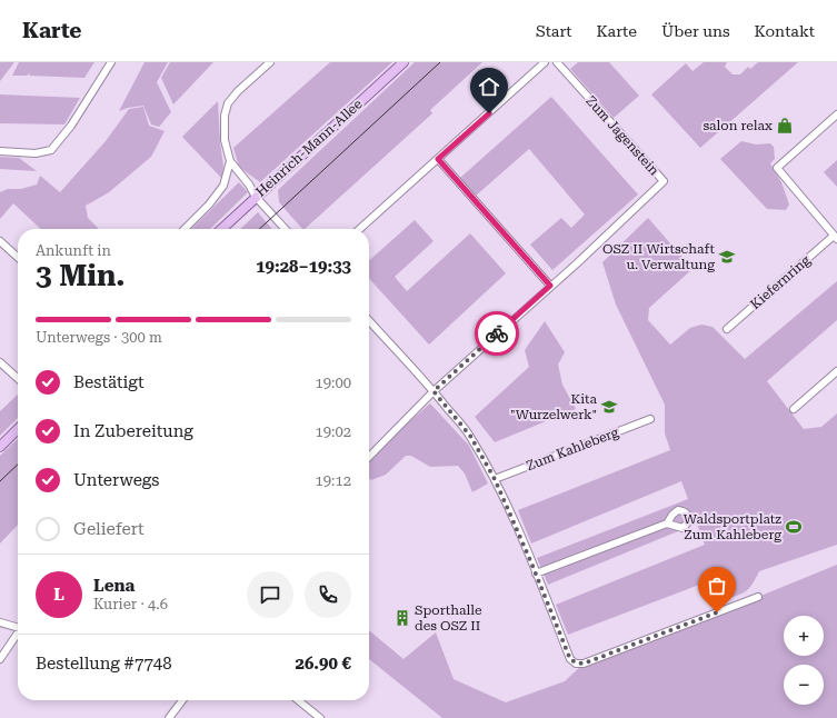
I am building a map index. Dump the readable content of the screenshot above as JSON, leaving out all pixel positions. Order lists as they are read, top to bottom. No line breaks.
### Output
{"streets":{"main road":["Heinrich-Mann-Allee"],"street":["Zum Jagenstein","Kiefernring","Zum Kahleberg"]},"places":{"shop":["salon relax"],"school or university":["OSZ II Wirtschaft u. Verwaltung","Kita \"Wurzelwerk\""],"sports":["Waldsportplatz Zum Kahleberg"],"building":["Sporthalle des OSZ II"]},"page":{"header":"Karte","nav":["Start","Karte","Über uns","Kontakt"],"heading":["3 Min.","Ankunft in","19:28–19:33"],"panel":["Lena","Kurier · 4.6","Bestellung #7748","26.90 €"],"bar":"Unterwegs · 300 m","list":[["Bestätigt","19:00"],["In Zubereitung","19:02"],["Unterwegs","19:12"],"Geliefert"],"round":"L","map_buttons":["+","−"]}}
